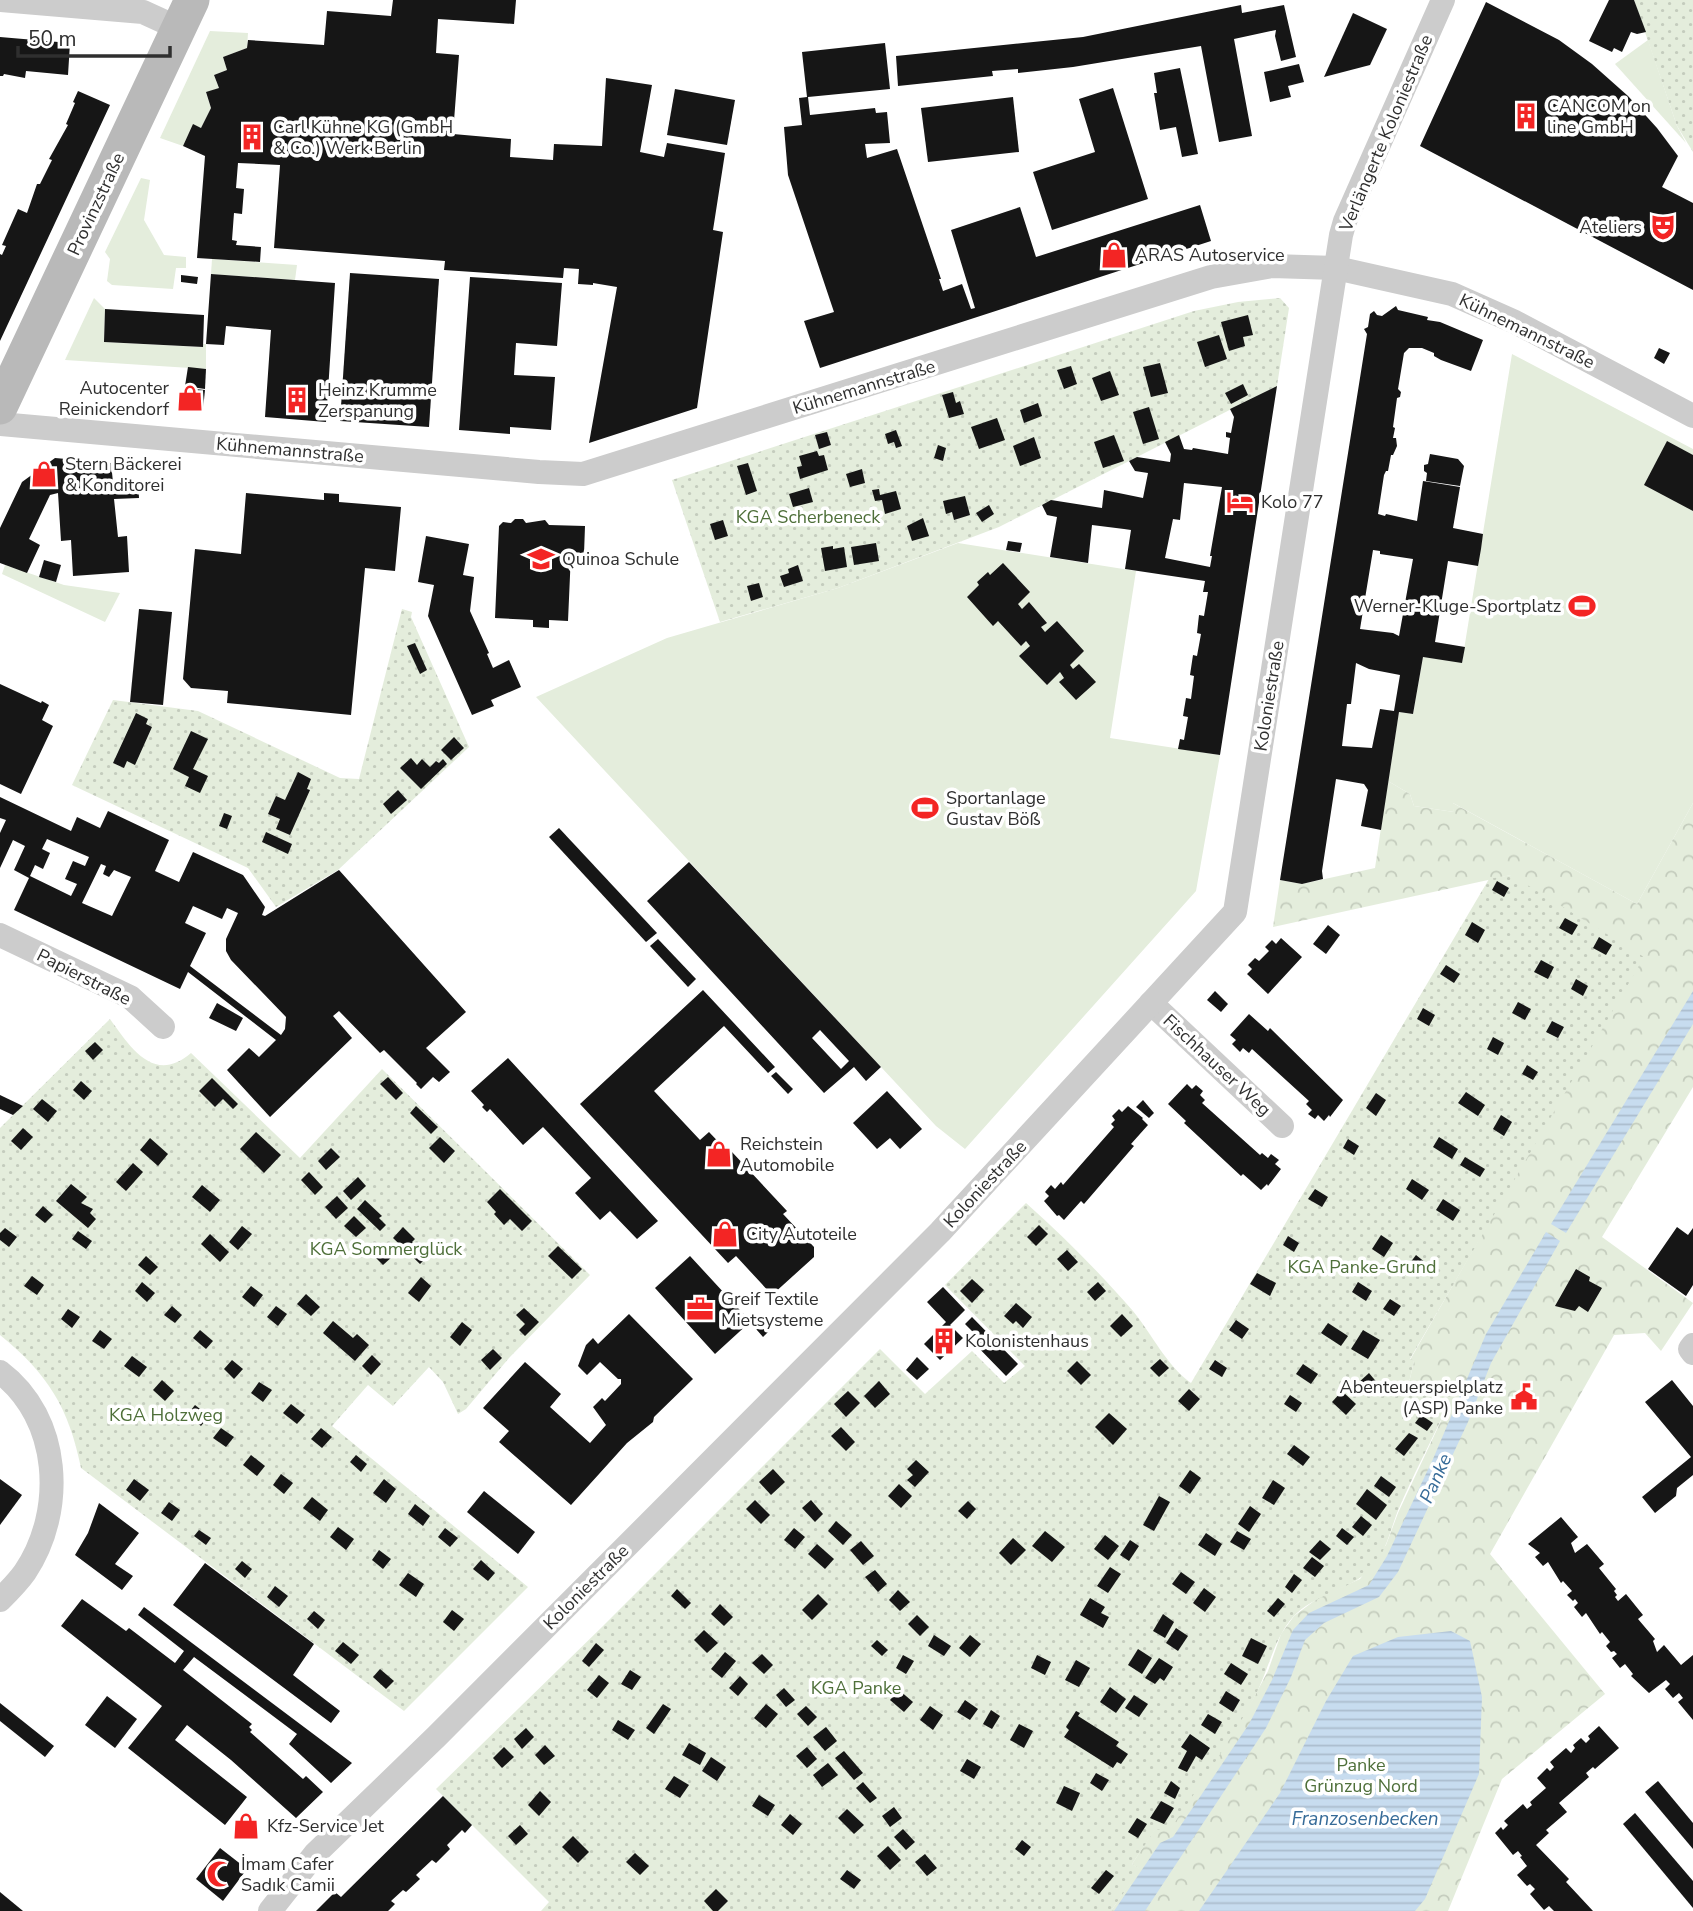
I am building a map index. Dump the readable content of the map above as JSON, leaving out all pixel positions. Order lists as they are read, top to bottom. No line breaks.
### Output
{"streets":{"main road":["Provinzstraße"],"street":["Verlängerte Koloniestraße","Kühnemannstraße","Koloniestraße","Papierstraße","Fischhauser Weg"]},"crossings":[["Verlängerte Koloniestraße","Kühnemannstraße"],["Verlängerte Koloniestraße","Koloniestraße"],["Kühnemannstraße","Koloniestraße"],["Koloniestraße","Fischhauser Weg"]],"water":["Panke","Franzosenbecken"],"parks":["KGA Scherbeneck","KGA Sommerglück","KGA Panke-Grund","KGA Holzweg","KGA Panke","Panke Grünzug Nord"],"places":{"building":["CANCOM on line GmbH","Carl Kühne KG (GmbH & Co.) Werk Berlin","Heinz Krumme Zerspanung","Kolonistenhaus"],"theatre":["Ateliers"],"shop":["ARAS Autoservice","Autocenter Reinickendorf","Stern Bäckerei & Konditorei","Reichstein Automobile","City Autoteile","Kfz-Service Jet"],"hotel":["Kolo 77"],"school or university":["Quinoa Schule"],"sports":["Werner-Kluge-Sportplatz","Sportanlage Gustav Böß"],"office":["Greif Textile Mietsysteme"],"public building":["Abenteuerspielplatz (ASP) Panke"],"mosque":["İmam Cafer Sadık Camii"]},"scale_bar":"50 m"}
